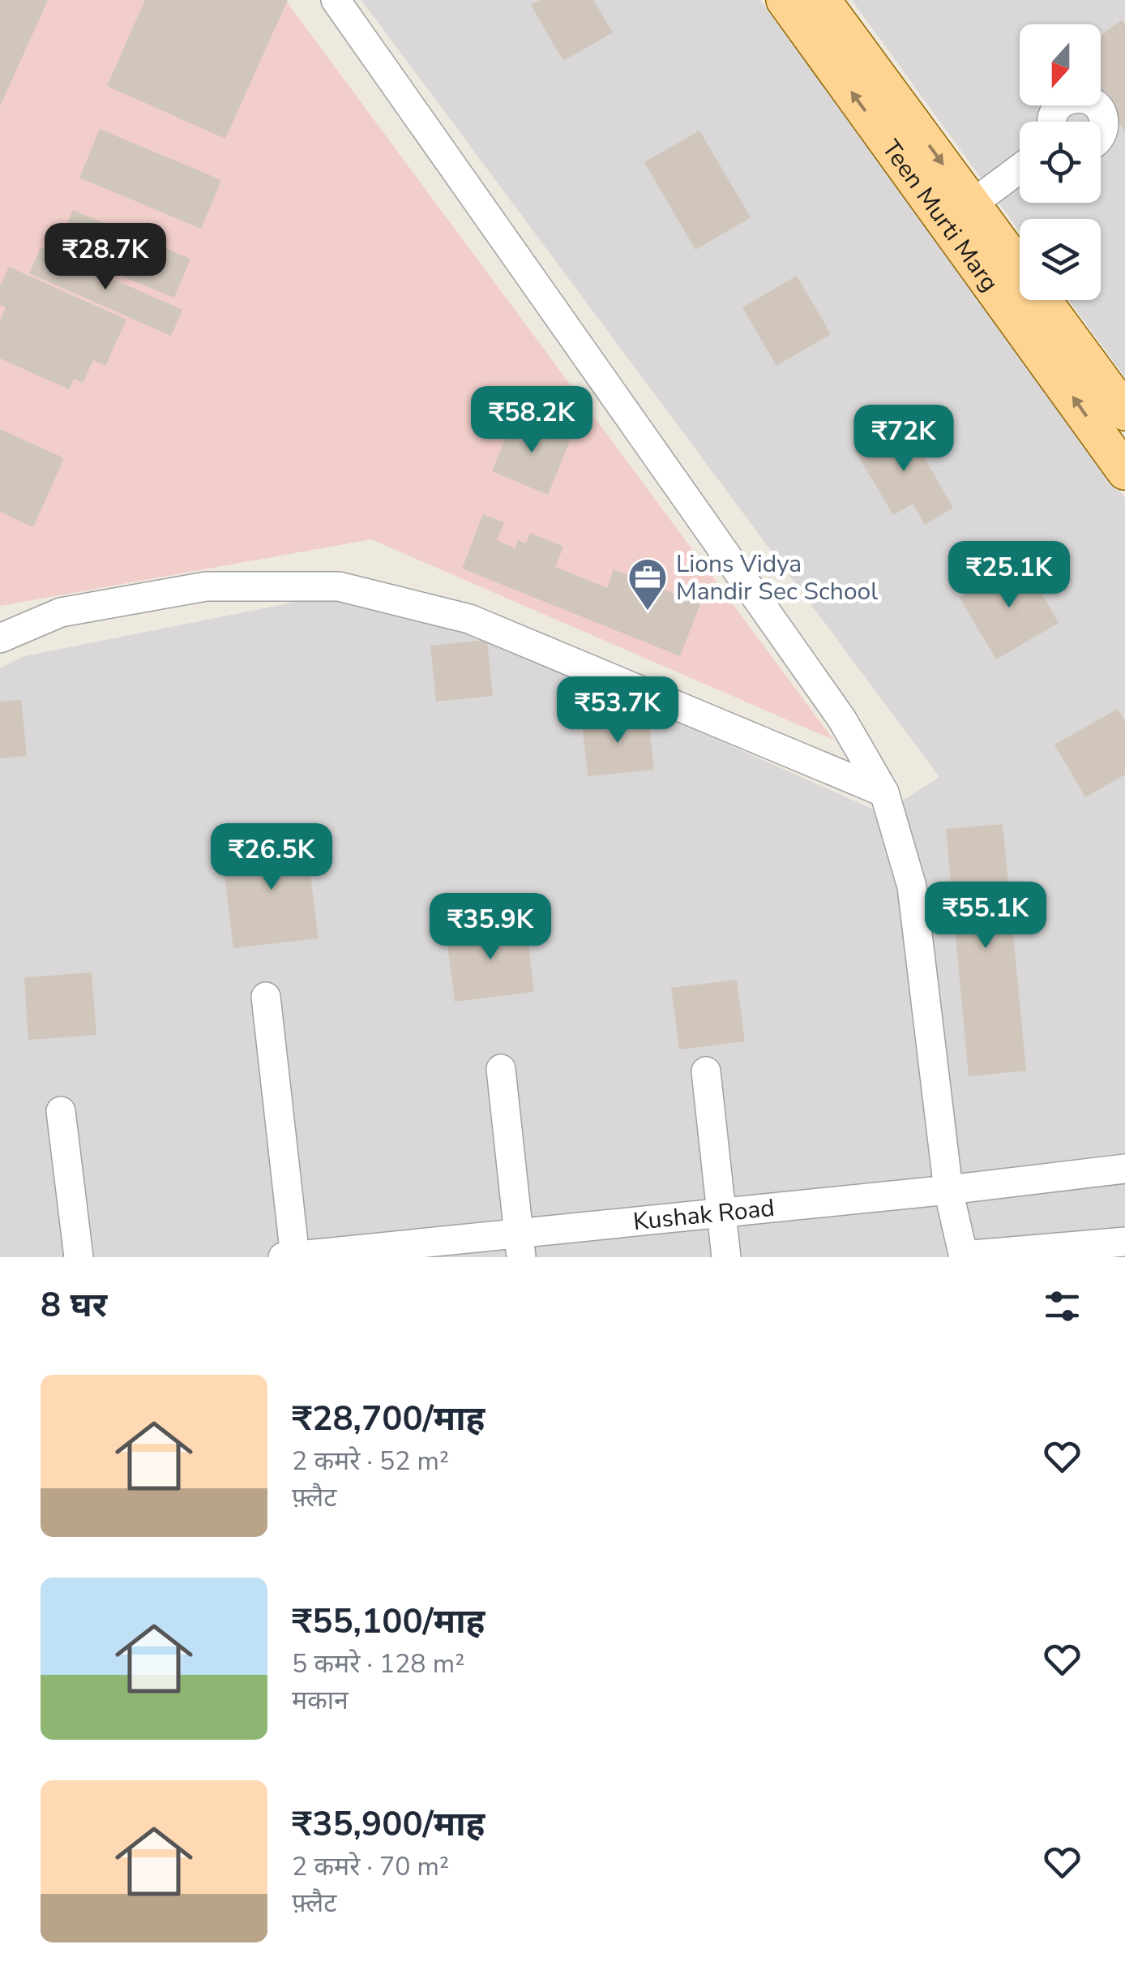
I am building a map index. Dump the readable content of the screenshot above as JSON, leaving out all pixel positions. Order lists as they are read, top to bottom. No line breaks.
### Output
{"streets":{"main road":["Teen Murti Marg"],"street":["Kushak Road"]},"places":{"office":["Lions Vidya Mandir Sec School"]},"north":"bottom","page":{"price":["₹28.7K","₹58.2K","₹72K","₹25.1K","₹53.7K","₹26.5K","₹55.1K","₹35.9K"],"heading":"8 घर","list":[{"name":"₹28,700/माह","note":"2 कमरे · 52 m² · फ़्लैट"},{"name":"₹55,100/माह","note":"5 कमरे · 128 m² · मकान"},{"name":"₹35,900/माह","note":"2 कमरे · 70 m² · फ़्लैट"}]}}
